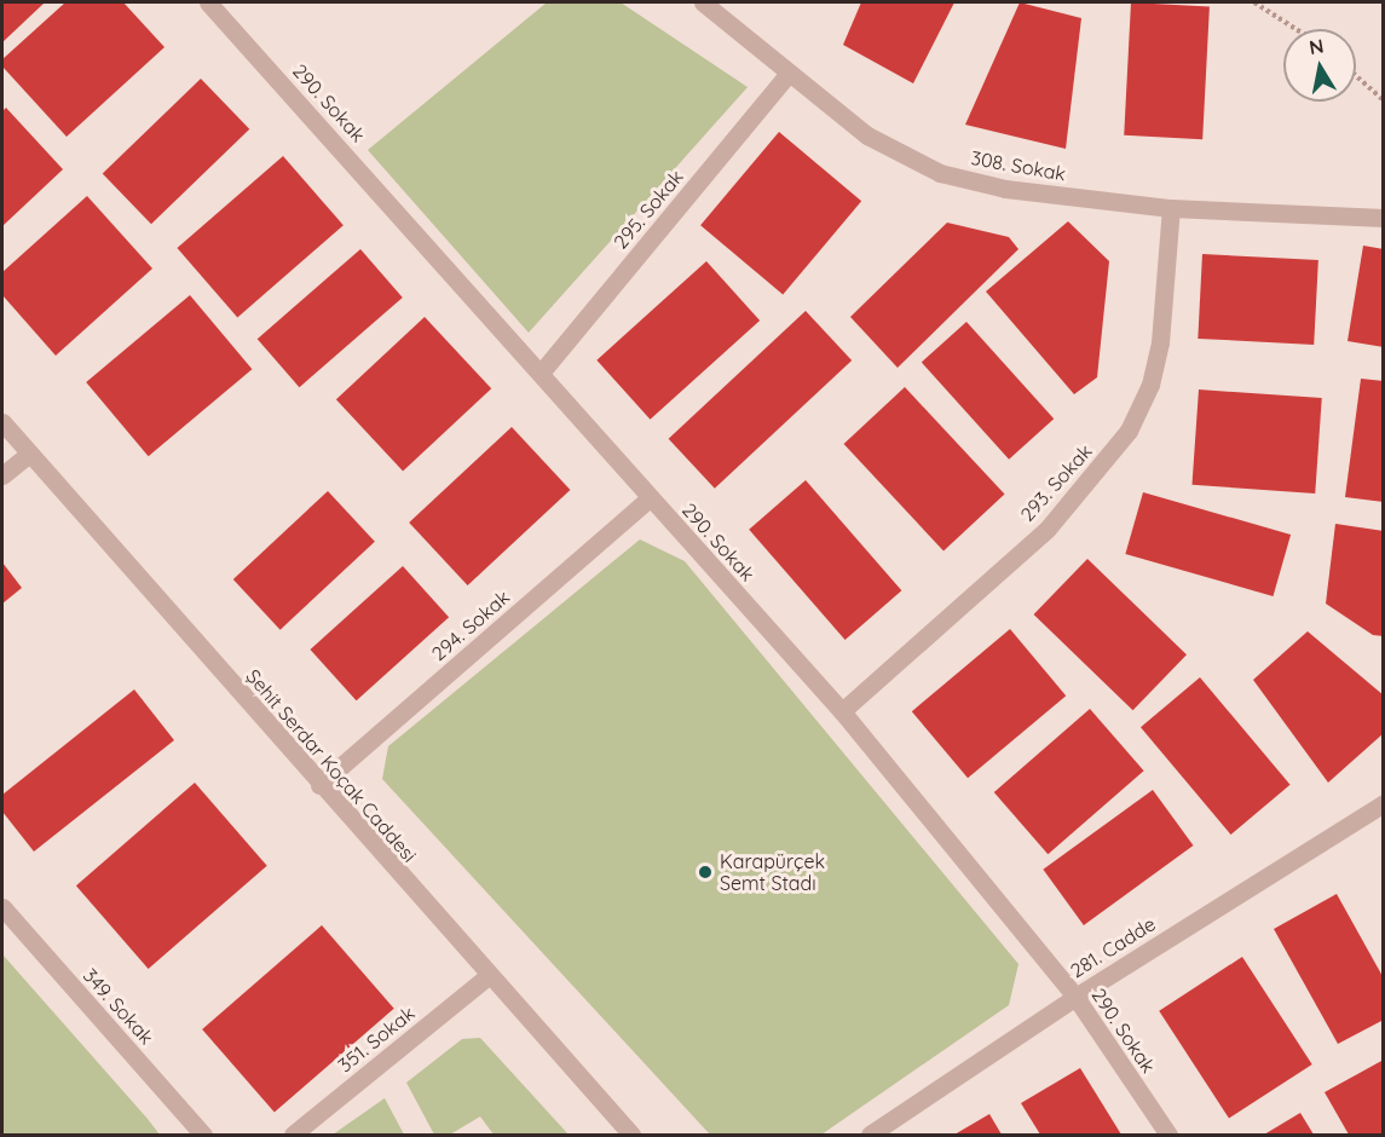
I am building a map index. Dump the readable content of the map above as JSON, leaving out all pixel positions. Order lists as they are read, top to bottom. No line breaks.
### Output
{"streets":{"street":["290. Sokak","308. Sokak","295. Sokak","293. Sokak","294. Sokak","Şehit Serdar Koçak Caddesi","281. Cadde","349. Sokak","351. Sokak"]},"crossings":[["290. Sokak","295. Sokak"],["290. Sokak","293. Sokak"],["290. Sokak","294. Sokak"],["290. Sokak","281. Cadde"],["308. Sokak","295. Sokak"],["308. Sokak","293. Sokak"],["294. Sokak","Şehit Serdar Koçak Caddesi"],["Şehit Serdar Koçak Caddesi","351. Sokak"]],"places":["Karapürçek Semt Stadı"],"north":"top"}
